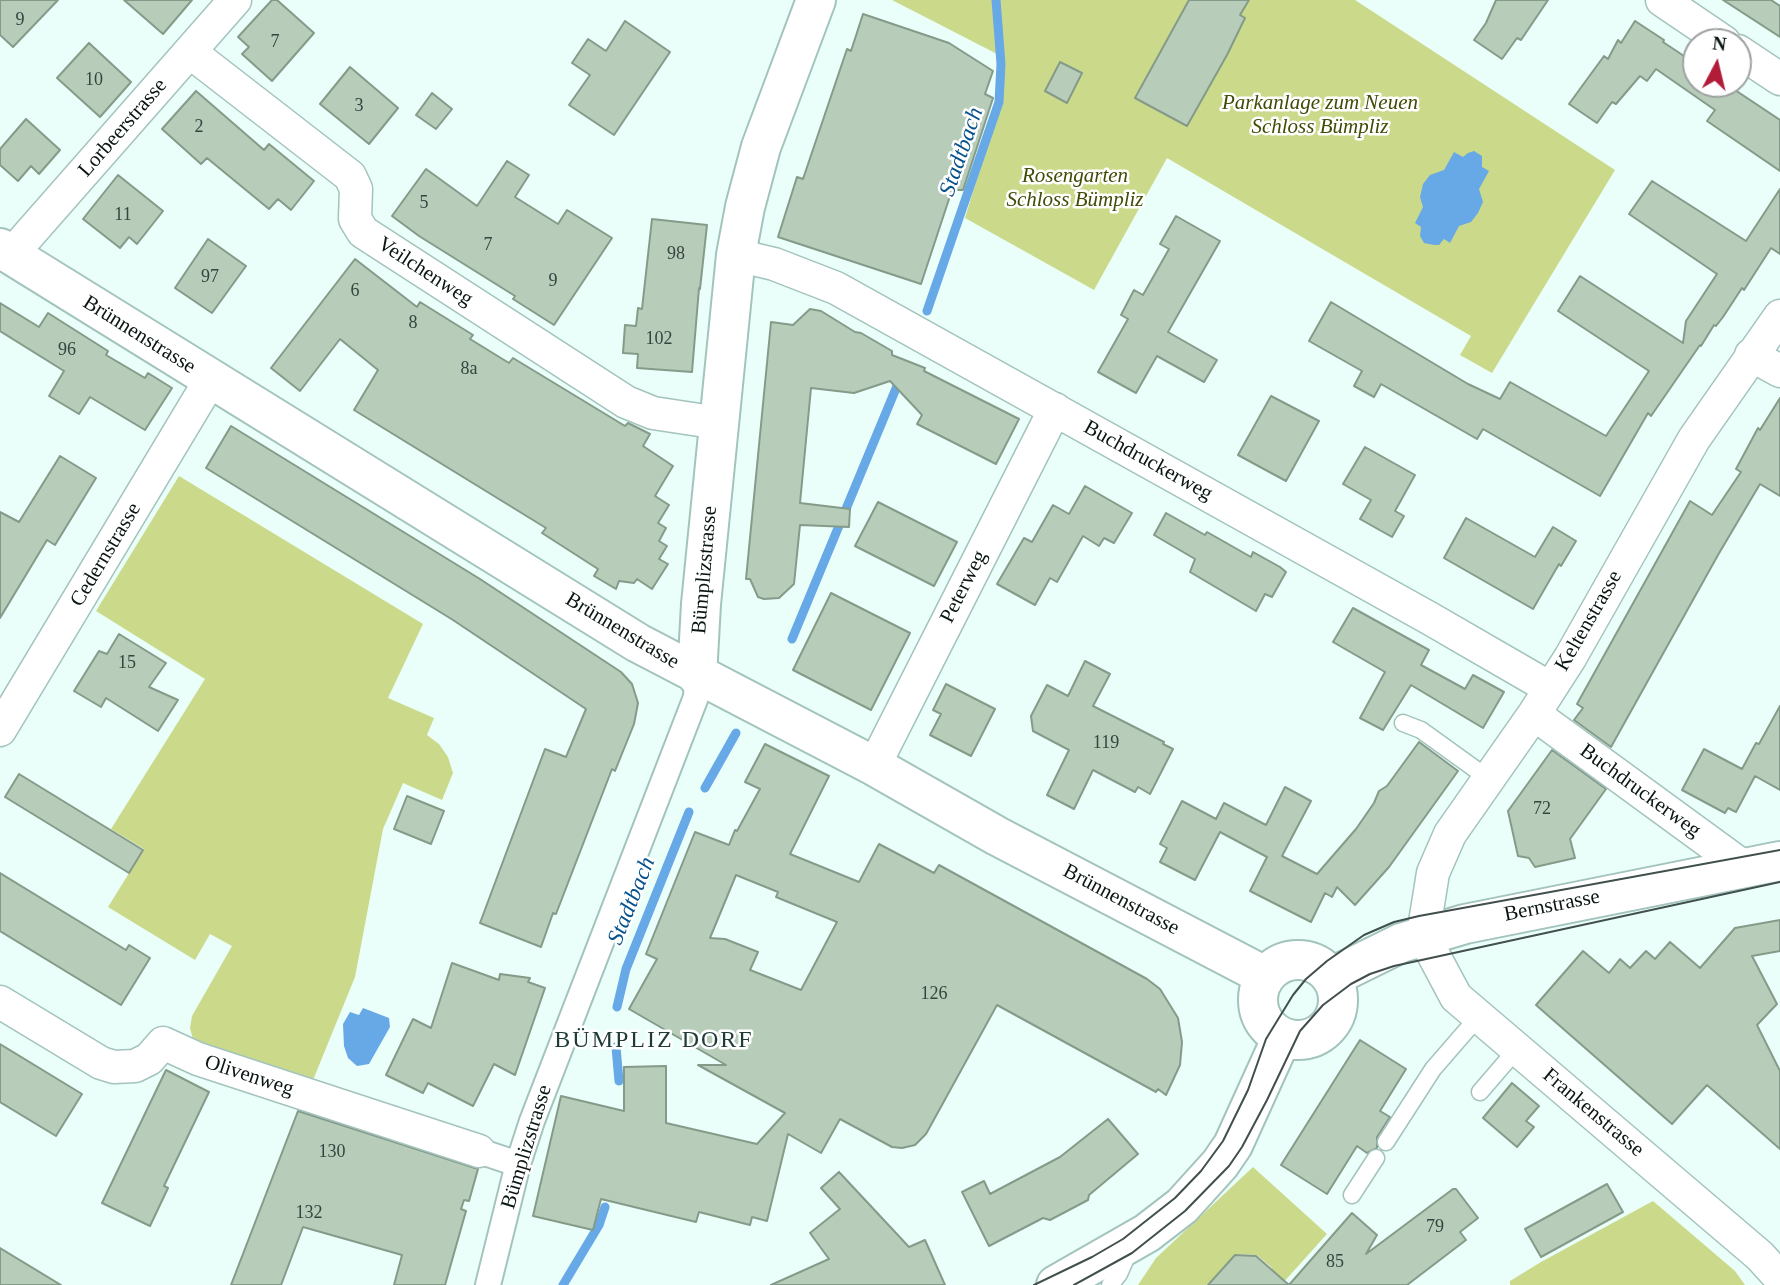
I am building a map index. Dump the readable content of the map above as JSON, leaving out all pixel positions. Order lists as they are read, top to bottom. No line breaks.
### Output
{"streets":{"street":["Lorbeerstrasse","Veilchenweg","Brünnenstrasse","Buchdruckerweg","Cedernstrasse","Bümplizstrasse","Peterweg","Keltenstrasse","Bernstrasse","Olivenweg","Frankenstrasse"]},"crossings":[["Lorbeerstrasse","Veilchenweg"],["Lorbeerstrasse","Brünnenstrasse"],["Veilchenweg","Bümplizstrasse"],["Brünnenstrasse","Cedernstrasse"],["Brünnenstrasse","Bümplizstrasse"],["Brünnenstrasse","Peterweg"],["Brünnenstrasse","Bernstrasse"],["Buchdruckerweg","Bümplizstrasse"],["Buchdruckerweg","Peterweg"],["Buchdruckerweg","Keltenstrasse"],["Buchdruckerweg","Bernstrasse"],["Bümplizstrasse","Olivenweg"],["Keltenstrasse","Bernstrasse"],["Keltenstrasse","Frankenstrasse"],["Bernstrasse","Frankenstrasse"]],"districts":["BÜMPLIZ DORF"],"water":["Stadtbach"],"parks":["Parkanlage zum Neuen Schloss Bümpliz","Rosengarten Schloss Bümpliz"],"house_numbers":["9","7","10","3","2","5","11","7","98","97","9","6","8","102","96","8a","15","119","72","126","130","132","79","85"],"north":"top"}
